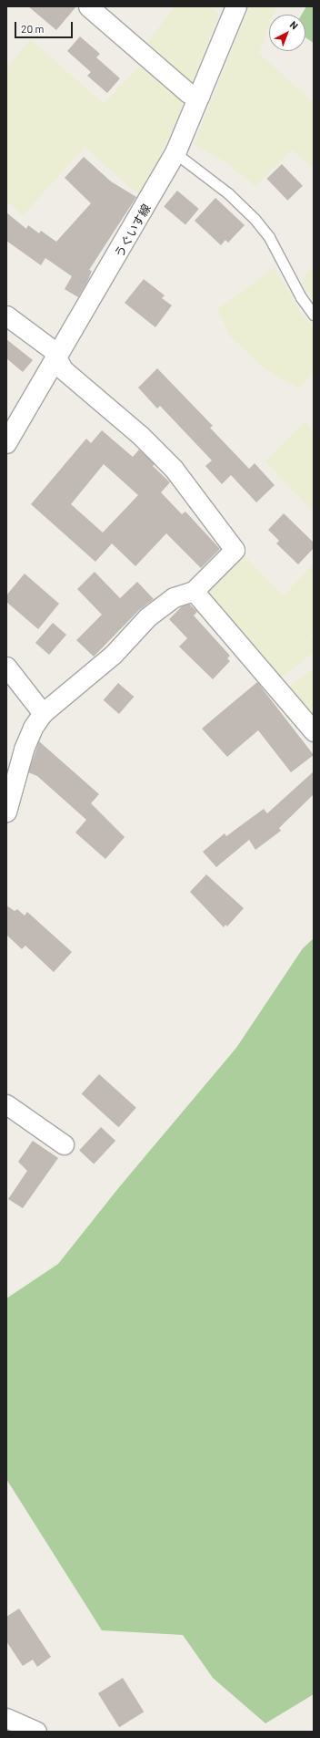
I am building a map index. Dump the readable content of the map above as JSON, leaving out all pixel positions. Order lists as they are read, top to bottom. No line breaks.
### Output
{"streets":{"street":["うぐいす線"]},"scale_bar":"20 m","north":"top right"}
